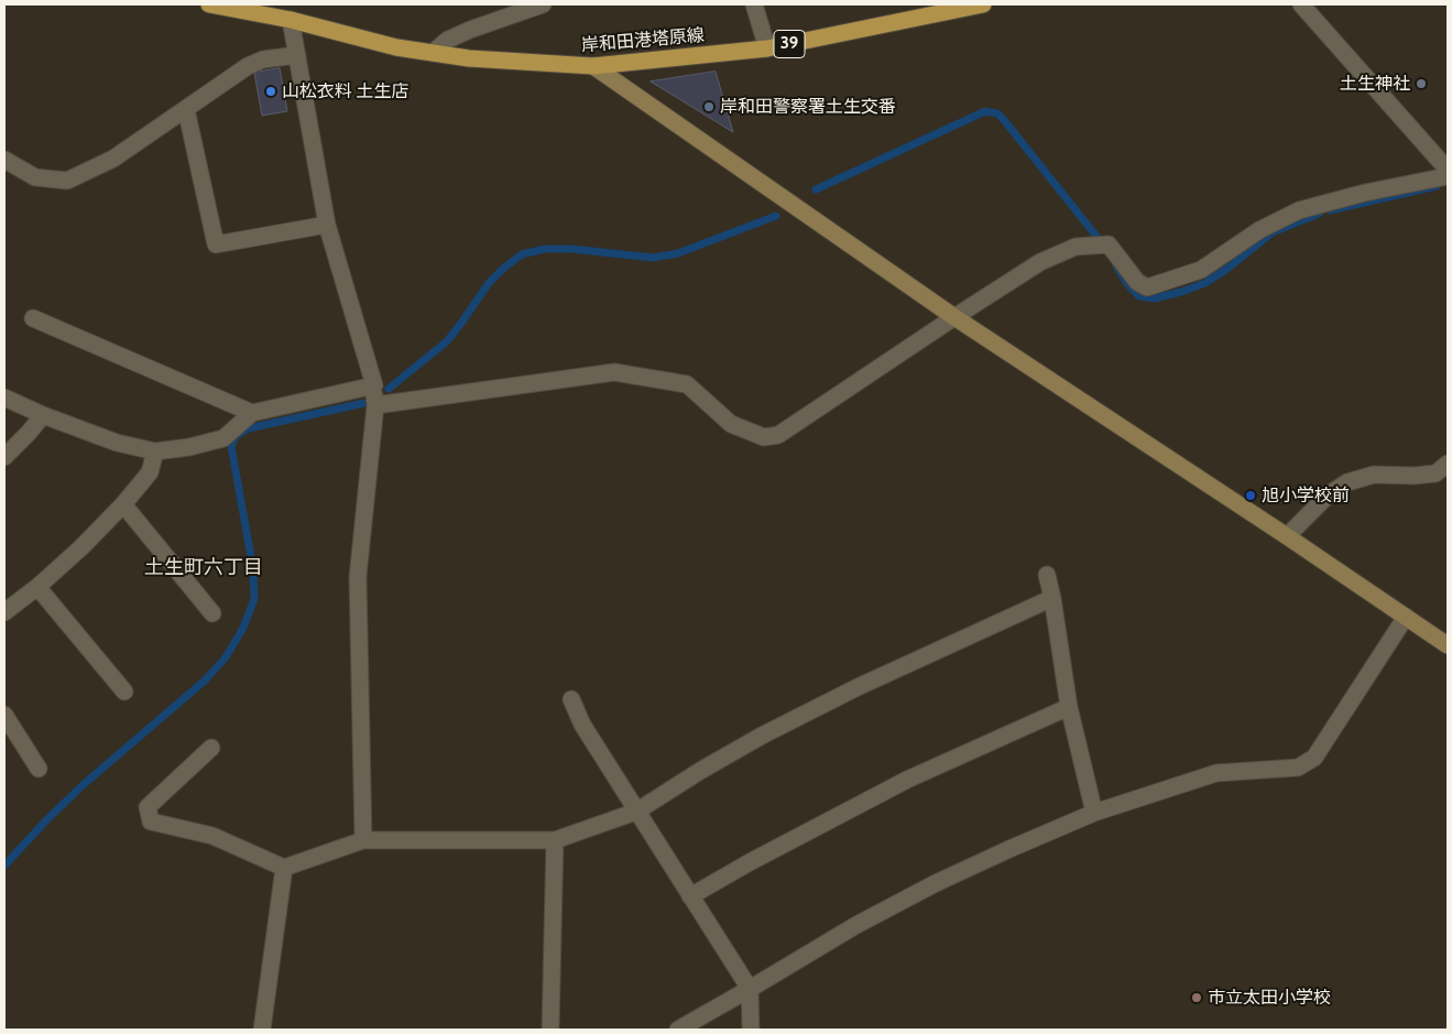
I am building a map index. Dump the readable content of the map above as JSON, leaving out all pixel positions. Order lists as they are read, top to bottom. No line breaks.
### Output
{"streets":{"main road":["岸和田港塔原線","39"]},"districts":["土生町六丁目"],"places":["土生神社","山松衣料 土生店","岸和田警察署土生交番","旭小学校前","市立太田小学校"]}
